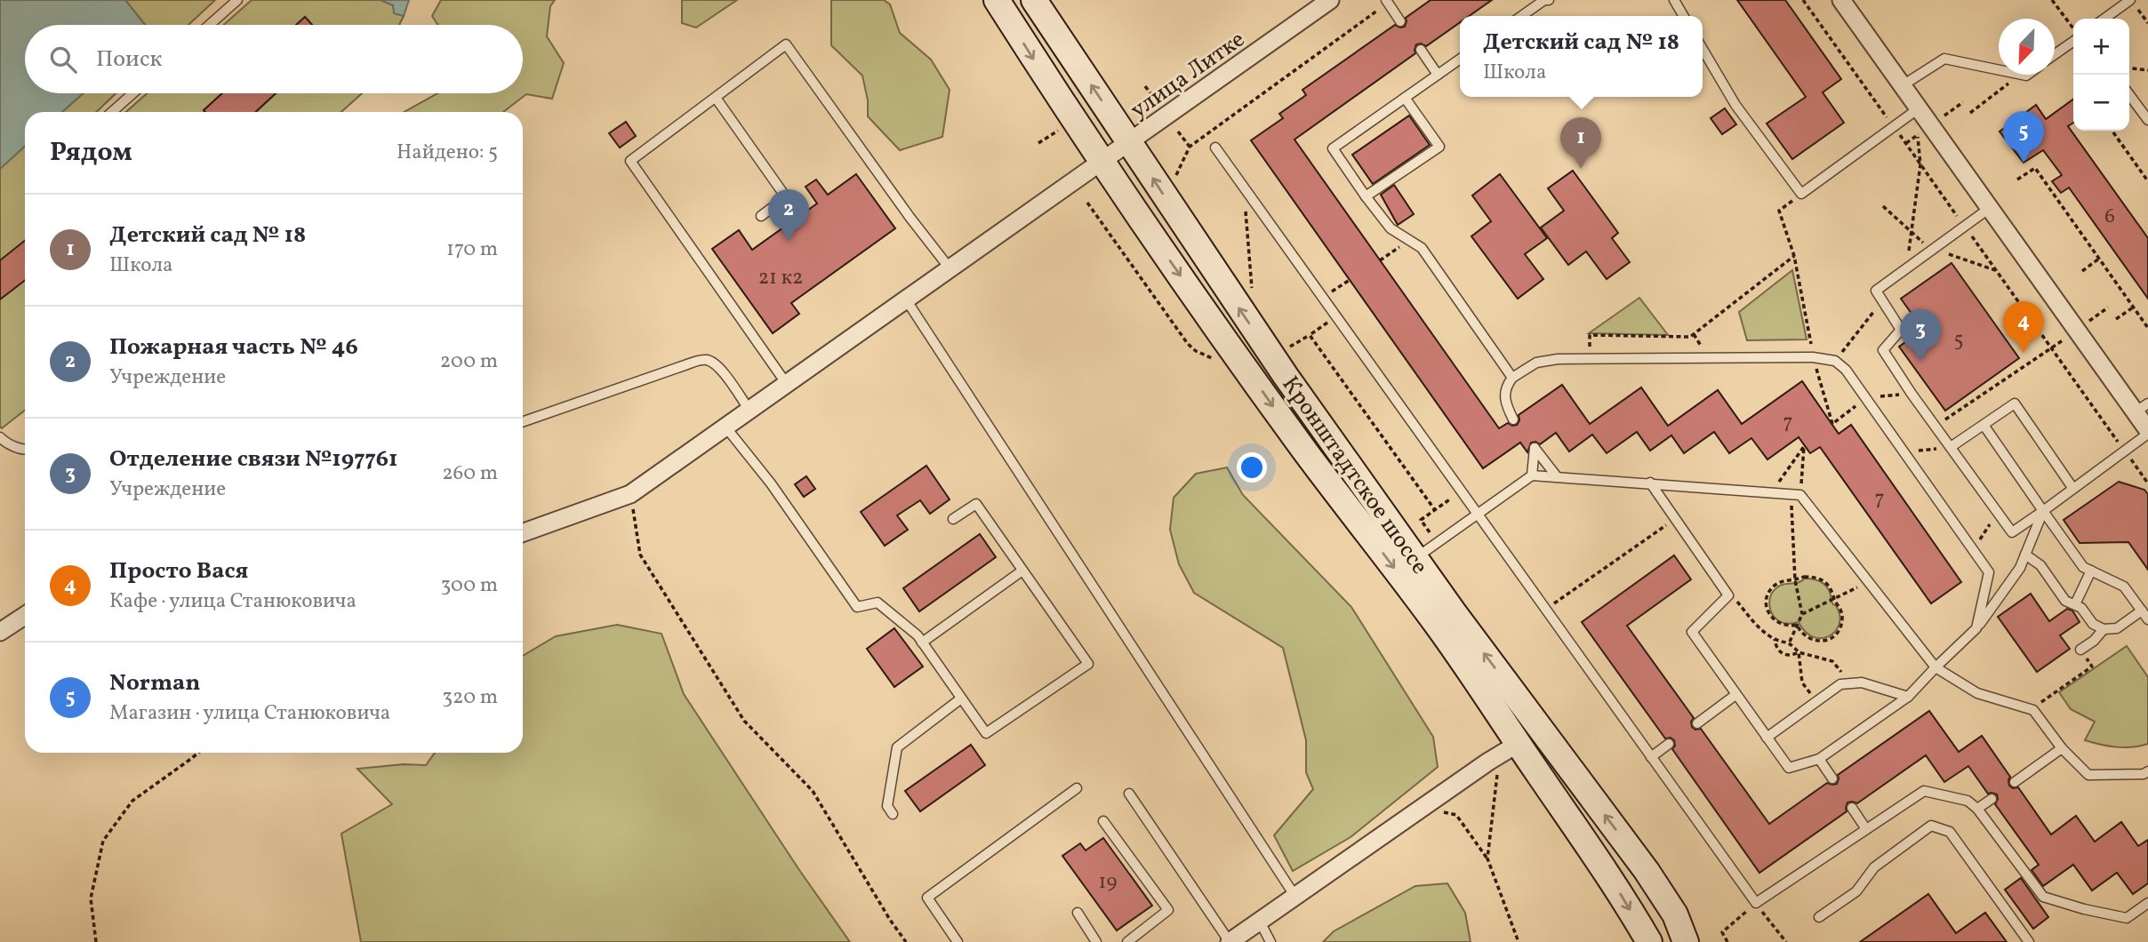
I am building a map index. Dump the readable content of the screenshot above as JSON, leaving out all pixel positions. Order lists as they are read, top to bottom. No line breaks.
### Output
{"streets":{"main road":["Кронштадтское шоссе"],"street":["улица Литке"]},"crossings":[["улица Литке","Кронштадтское шоссе"]],"house_numbers":["6","21 к2","5","7","7","19"],"north":"bottom left","page":{"popup":["Детский сад № 18","Школа"],"map_buttons":["+","−"],"search":"Поиск","pins":["5","1","2","4","3"],"heading":["Рядом","Найдено: 5"],"list":[{"mark":"1","name":"Детский сад № 18","note":"Школа","value":"170 m"},{"mark":"2","name":"Пожарная часть № 46","note":"Учреждение","value":"200 m"},{"mark":"3","name":"Отделение связи №197761","note":"Учреждение","value":"260 m"},{"mark":"4","name":"Просто Вася","note":"Кафе · улица Станюковича","value":"300 m"},{"mark":"5","name":"Norman","note":"Магазин · улица Станюковича","value":"320 m"}]}}
